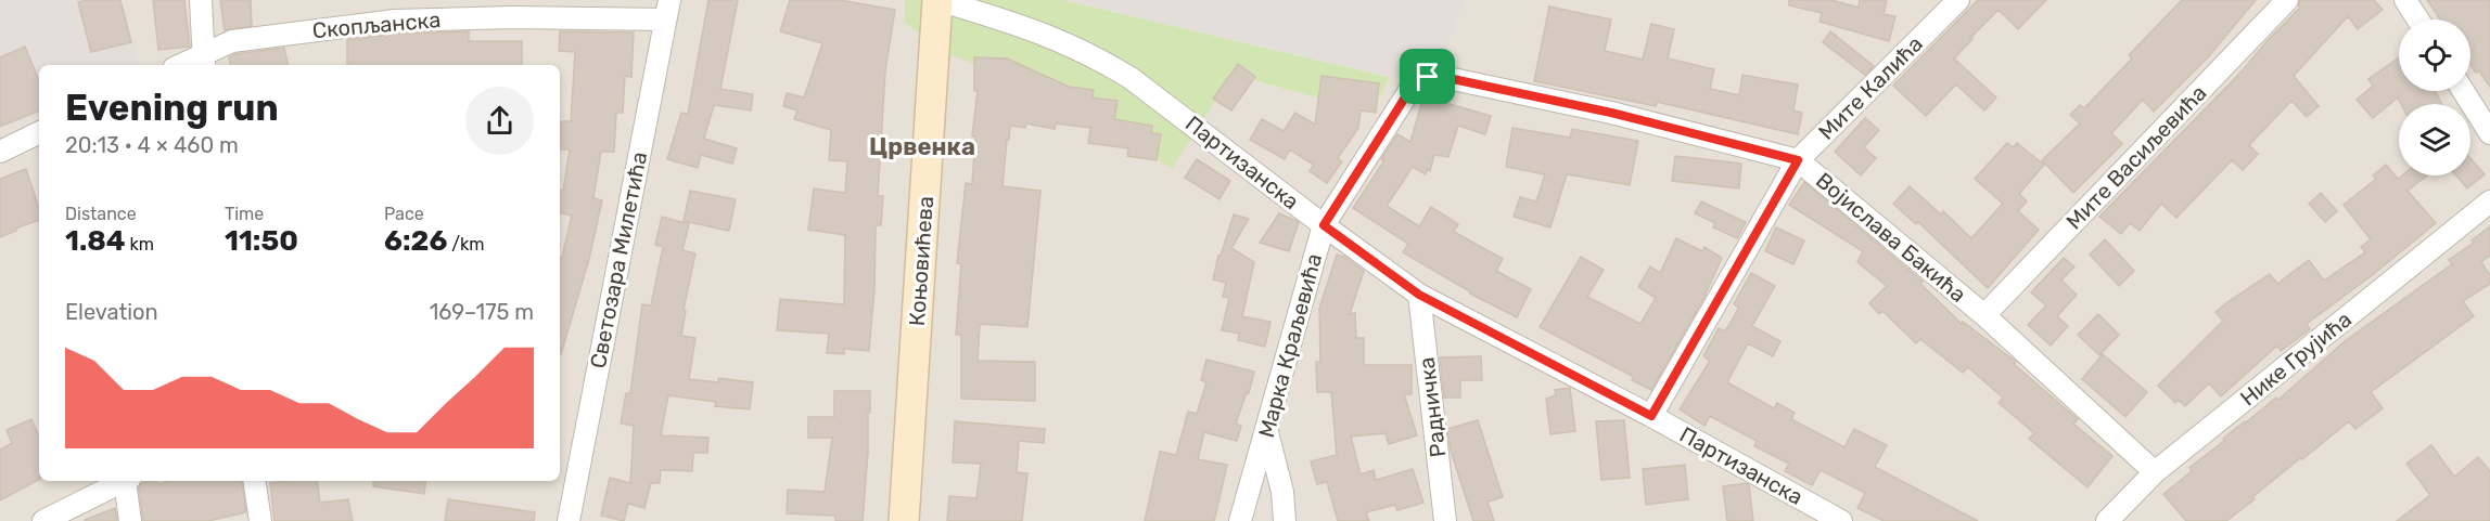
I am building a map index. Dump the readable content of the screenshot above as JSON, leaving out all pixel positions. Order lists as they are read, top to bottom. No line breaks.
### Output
{"streets":{"main road":["Коњовићева"],"street":["Скопљанска","Мите Калића","Мите Васиљевића","Партизанска","Војислава Бакића","Светозара Милетића","Марка Краљевића","Нике Грујића","Радничка"]},"crossings":[["Скопљанска","Светозара Милетића"],["Мите Калића","Партизанска"],["Мите Калића","Војислава Бакића"],["Мите Васиљевића","Војислава Бакића"],["Партизанска","Коњовићева"],["Партизанска","Марка Краљевића"],["Партизанска","Радничка"],["Војислава Бакића","Марка Краљевића"],["Војислава Бакића","Нике Грујића"]],"districts":["Црвенка"],"page":{"heading":["Evening run","20:13 · 4 × 460 m"],"stats":[["Distance","1.84 km"],["Time","11:50"],["Pace","6:26 /km"]],"chart":["Elevation","169–175 m"]}}
